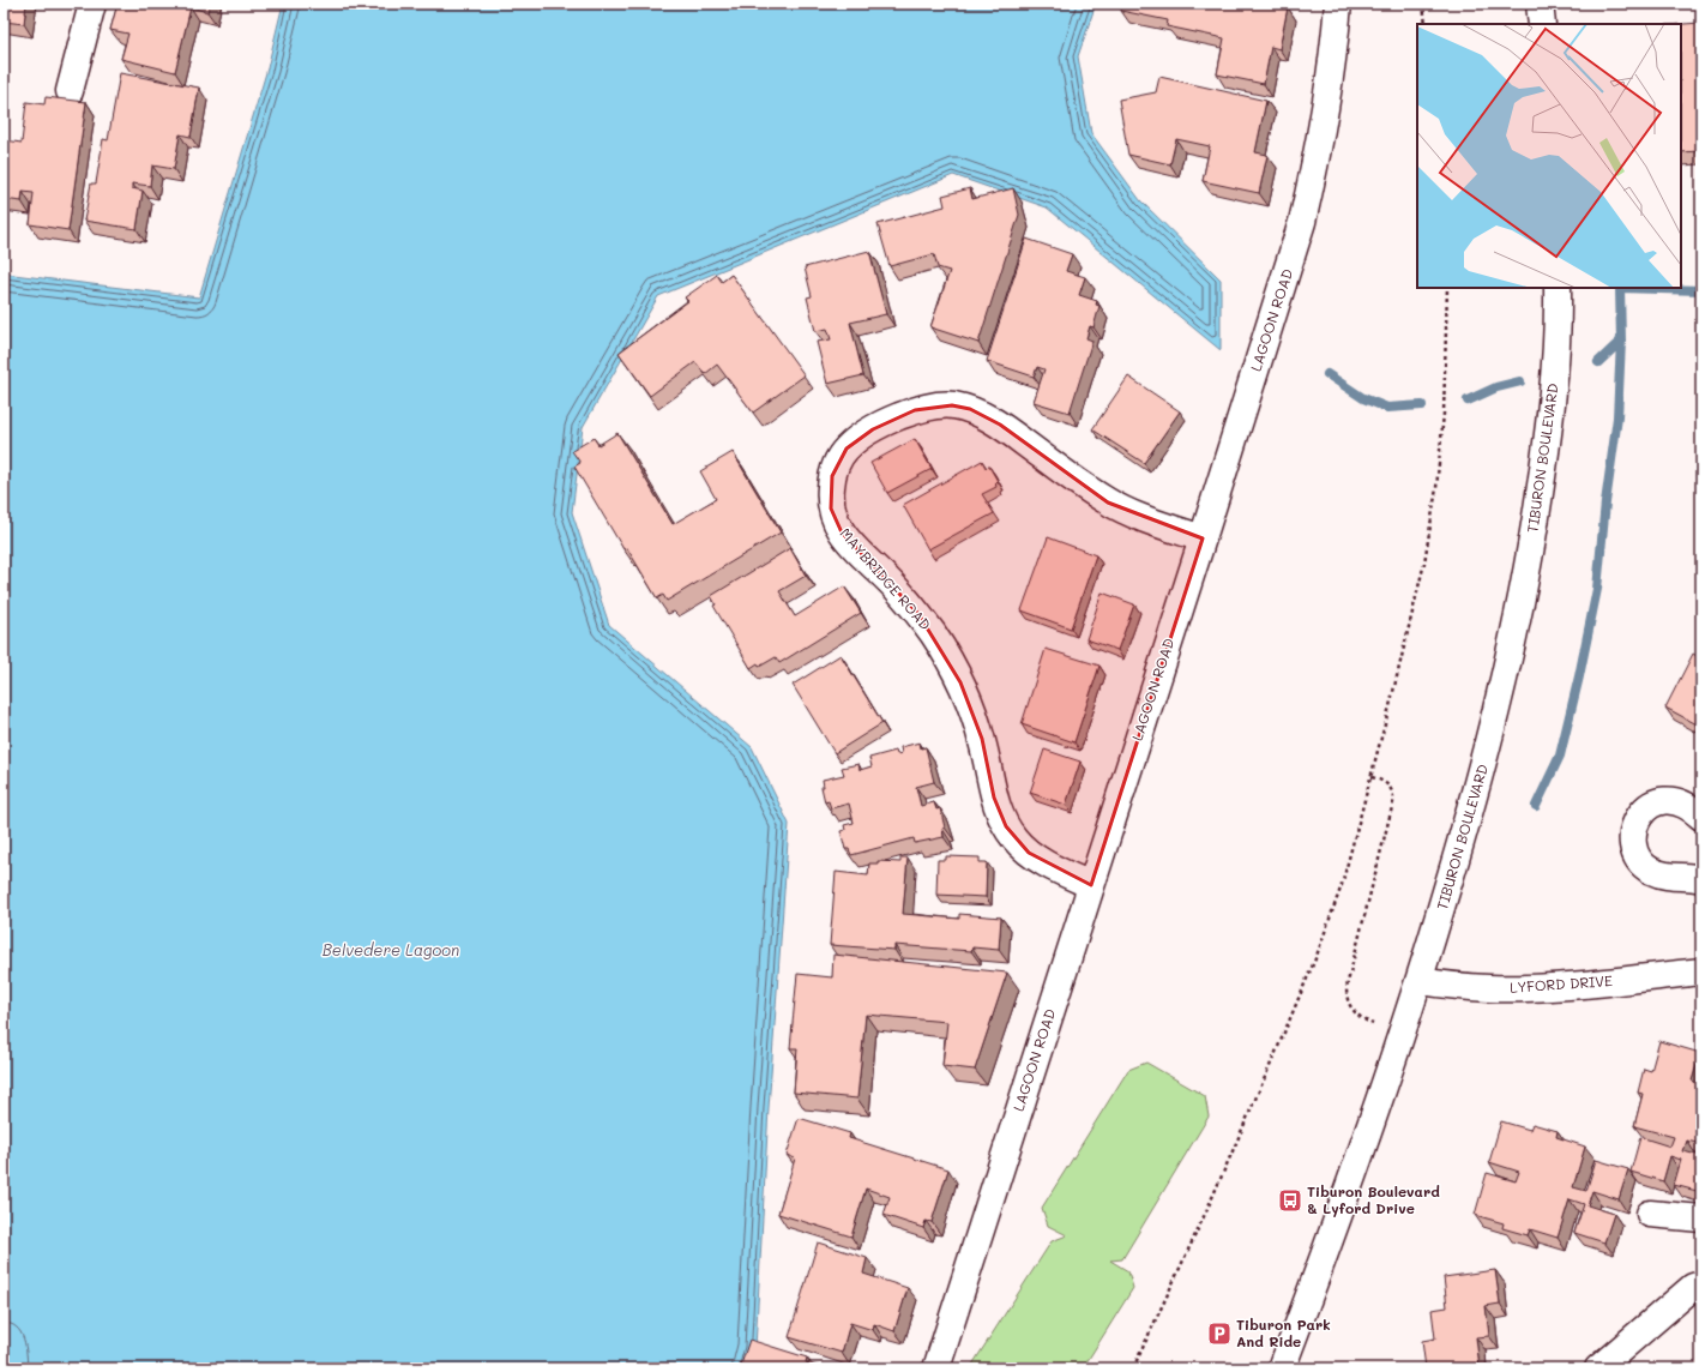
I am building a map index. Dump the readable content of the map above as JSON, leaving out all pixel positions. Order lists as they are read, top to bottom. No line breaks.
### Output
{"streets":{"street":["LAGOON ROAD","TIBURON BOULEVARD","MAYBRIDGE ROAD","LYFORD DRIVE"]},"crossings":[["LAGOON ROAD","MAYBRIDGE ROAD"],["TIBURON BOULEVARD","LYFORD DRIVE"]],"water":["Belvedere Lagoon"],"places":{"bus stop":["Tiburon Boulevard & Lyford Drive"],"parking":["Tiburon Park And Ride"]}}
